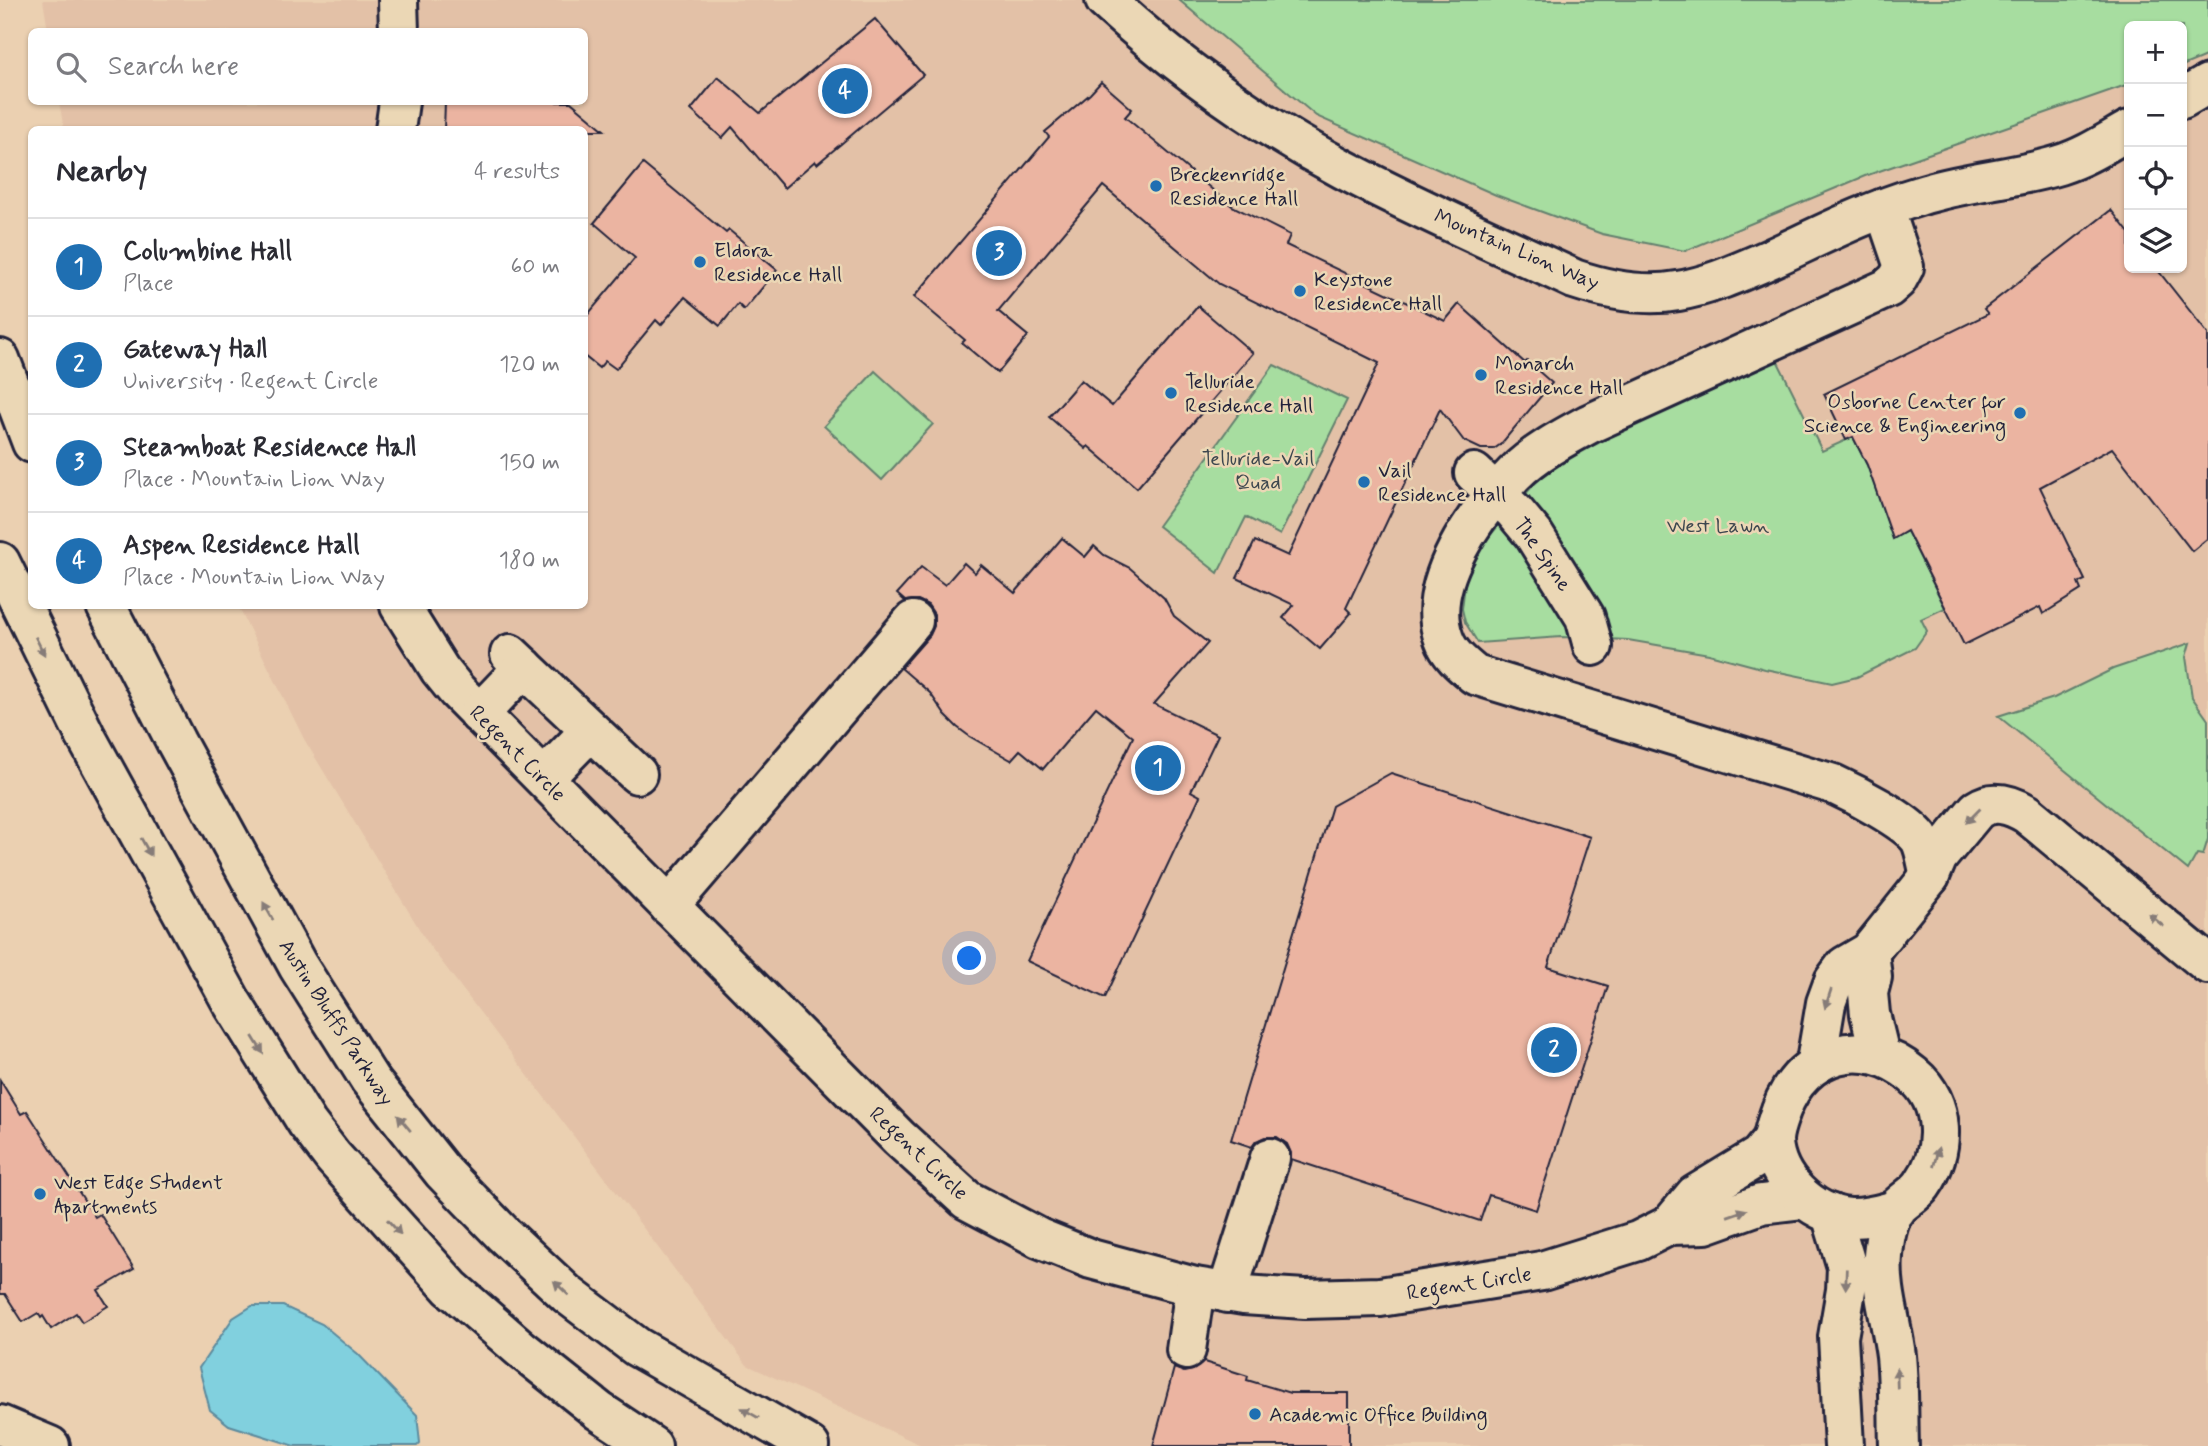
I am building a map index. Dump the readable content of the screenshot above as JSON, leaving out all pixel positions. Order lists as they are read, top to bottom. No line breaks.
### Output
{"streets":{"street":["Mountain Lion Way","The Spine","Regent Circle","Austin Bluffs Parkway"]},"parks":["Telluride-Vail Quad","West Lawn"],"places":["Breckenridge Residence Hall","Eldora Residence Hall","Keystone Residence Hall","Monarch Residence Hall","Telluride Residence Hall","Osborne Center for Science & Engineering","Vail Residence Hall","West Edge Student Apartments","Academic Office Building"],"page":{"map_buttons":["+","−"],"search":"Search here","pins":["4","3","1","2"],"heading":["Nearby","4 results"],"list":[{"mark":"1","name":"Columbine Hall","note":"Place","value":"60 m"},{"mark":"2","name":"Gateway Hall","note":"University · Regent Circle","value":"120 m"},{"mark":"3","name":"Steamboat Residence Hall","note":"Place · Mountain Lion Way","value":"150 m"},{"mark":"4","name":"Aspen Residence Hall","note":"Place · Mountain Lion Way","value":"180 m"}]}}
